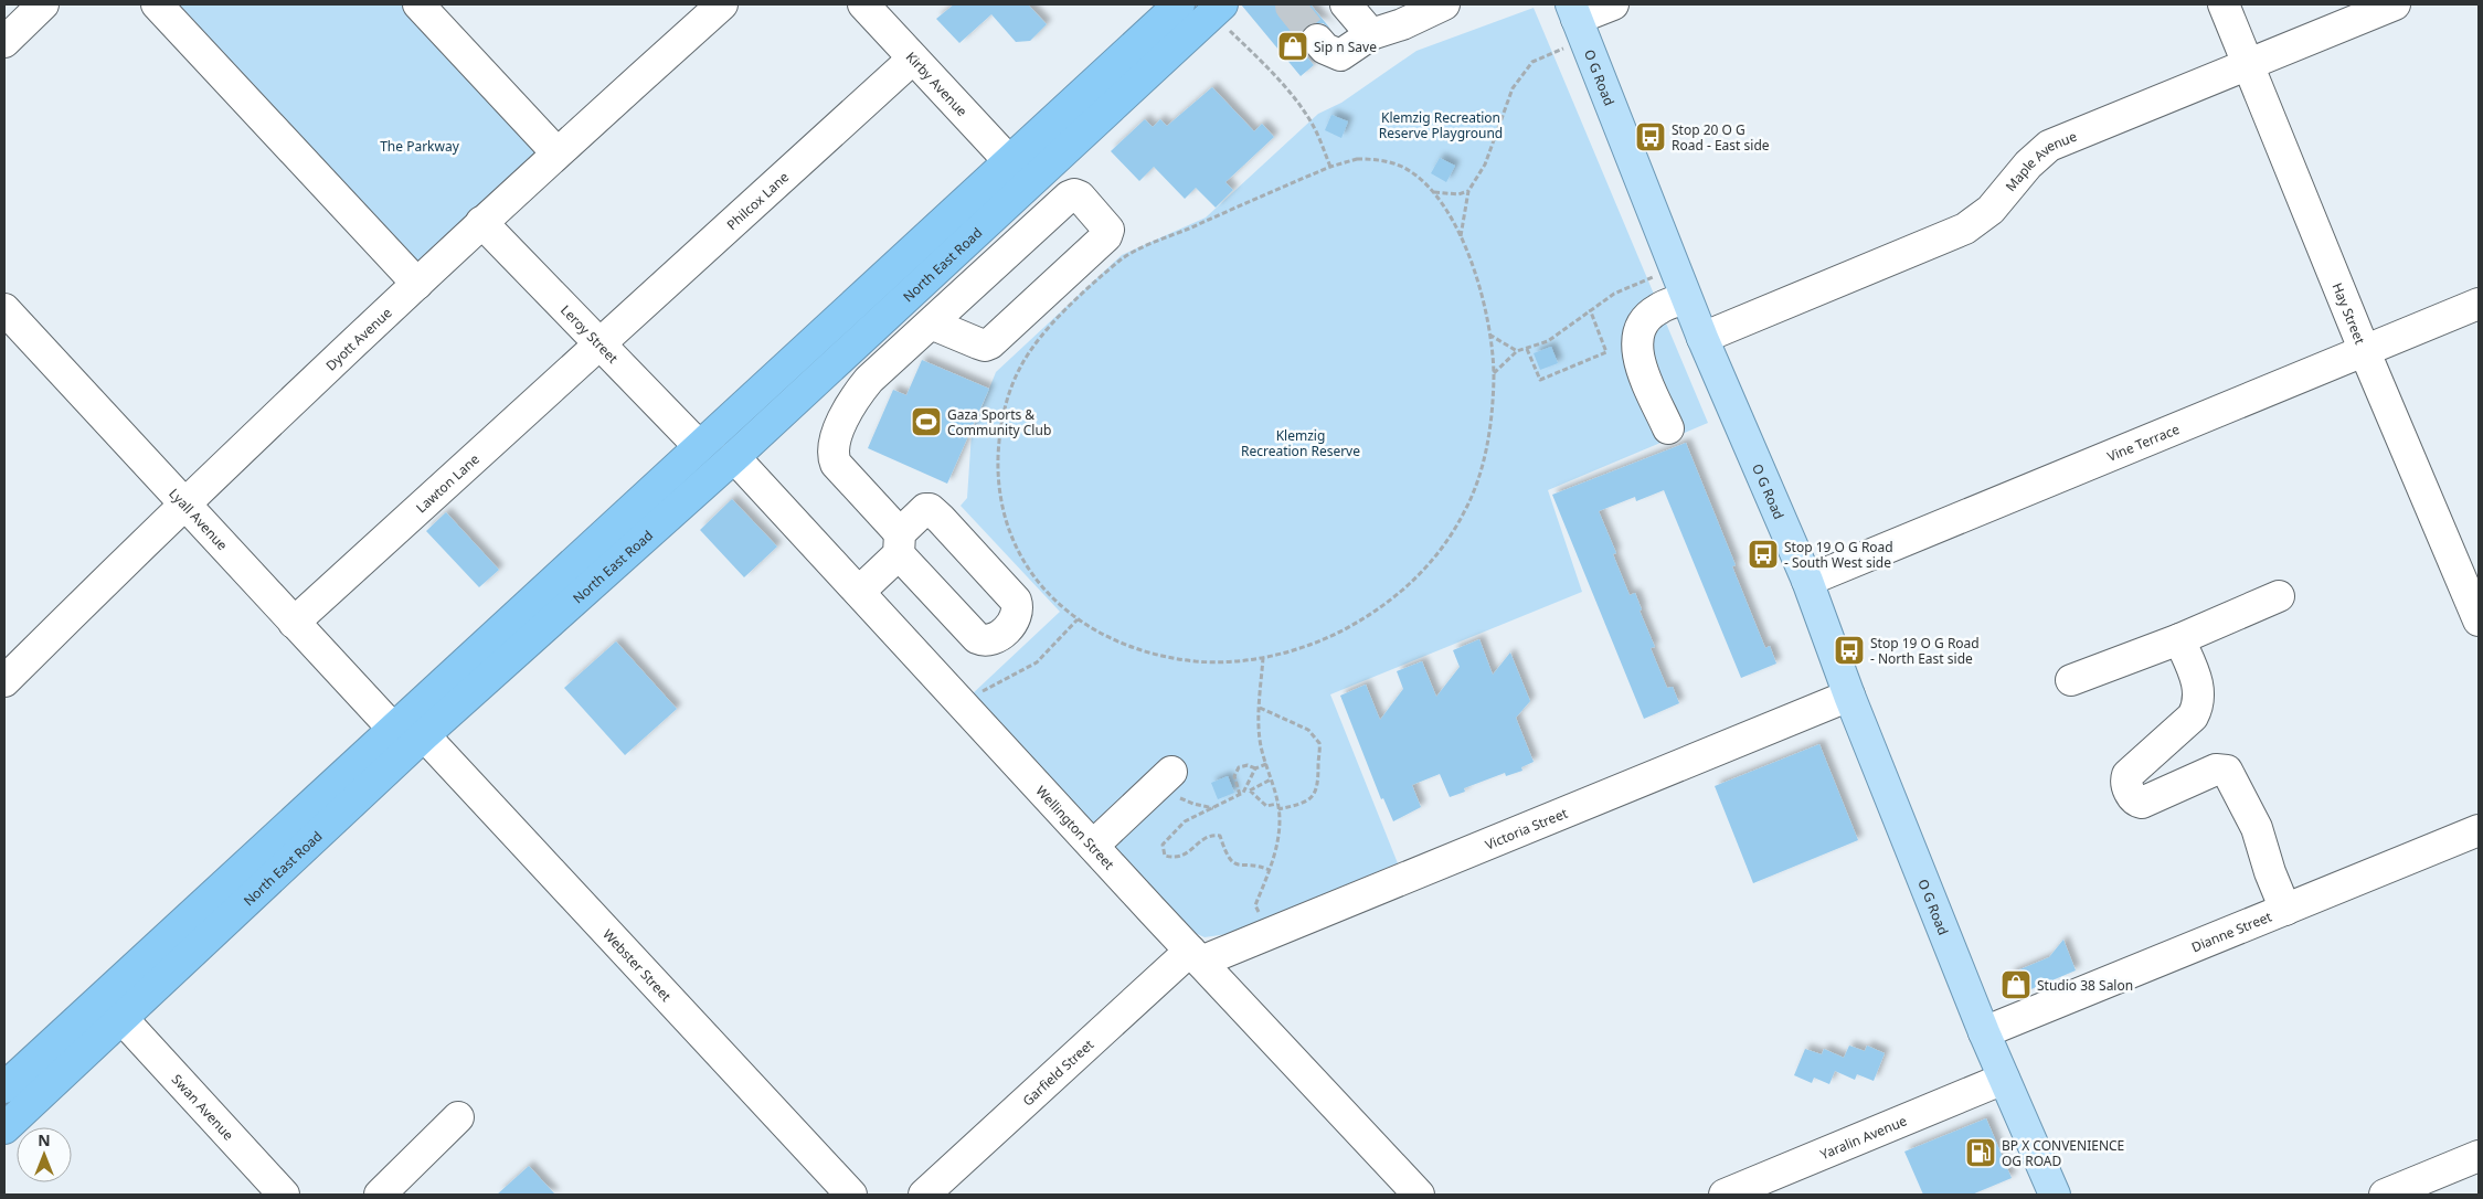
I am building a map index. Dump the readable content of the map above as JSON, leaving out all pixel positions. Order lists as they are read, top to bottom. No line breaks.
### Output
{"streets":{"highway":["North East Road"],"main road":["O G Road"],"street":["Kirby Avenue","Maple Avenue","Philcox Lane","Hay Street","Leroy Street","Dyott Avenue","Vine Terrace","Lawton Lane","Lyall Avenue","Wellington Street","Victoria Street","Dianne Street","Webster Street","Garfield Street","Swan Avenue","Yaralin Avenue"]},"crossings":[["O G Road","Maple Avenue"],["O G Road","Vine Terrace"],["O G Road","Victoria Street"],["O G Road","Dianne Street"],["O G Road","Yaralin Avenue"],["Kirby Avenue","Philcox Lane"],["Kirby Avenue","North East Road"],["Maple Avenue","Hay Street"],["Philcox Lane","Leroy Street"],["Philcox Lane","Lawton Lane"],["North East Road","Leroy Street"],["North East Road","Lyall Avenue"],["North East Road","Wellington Street"],["North East Road","Webster Street"],["North East Road","Swan Avenue"],["Hay Street","Vine Terrace"],["Leroy Street","Dyott Avenue"],["Leroy Street","Lawton Lane"],["Dyott Avenue","Lyall Avenue"],["Lawton Lane","Lyall Avenue"],["Wellington Street","Victoria Street"],["Wellington Street","Garfield Street"],["Victoria Street","Garfield Street"]],"parks":["Klemzig Recreation Reserve Playground","The Parkway","Klemzig Recreation Reserve"],"places":{"shop":["Sip n Save","Studio 38 Salon"],"bus stop":["Stop 20 O G Road - East side","Stop 19 O G Road - South West side","Stop 19 O G Road - North East side"],"sports":["Gaza Sports & Community Club"],"fuel station":["BP X CONVENIENCE OG ROAD"]},"north":"top"}
